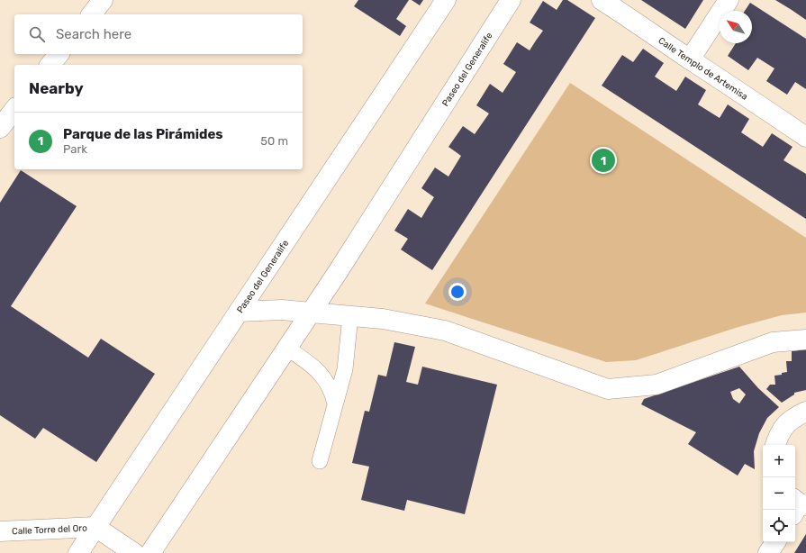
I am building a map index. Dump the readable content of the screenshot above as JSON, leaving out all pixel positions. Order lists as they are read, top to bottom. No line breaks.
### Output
{"streets":{"street":["Calle Templo de Artemisa","Paseo del Generalife","Calle Torre del Oro"]},"crossings":[["Paseo del Generalife","Calle Torre del Oro"]],"north":"top left","page":{"search":"Search here","heading":"Nearby","list":[{"mark":"1","name":"Parque de las Pirámides","note":"Park","value":"50 m"}],"pins":"1","map_buttons":["+","−"]}}
